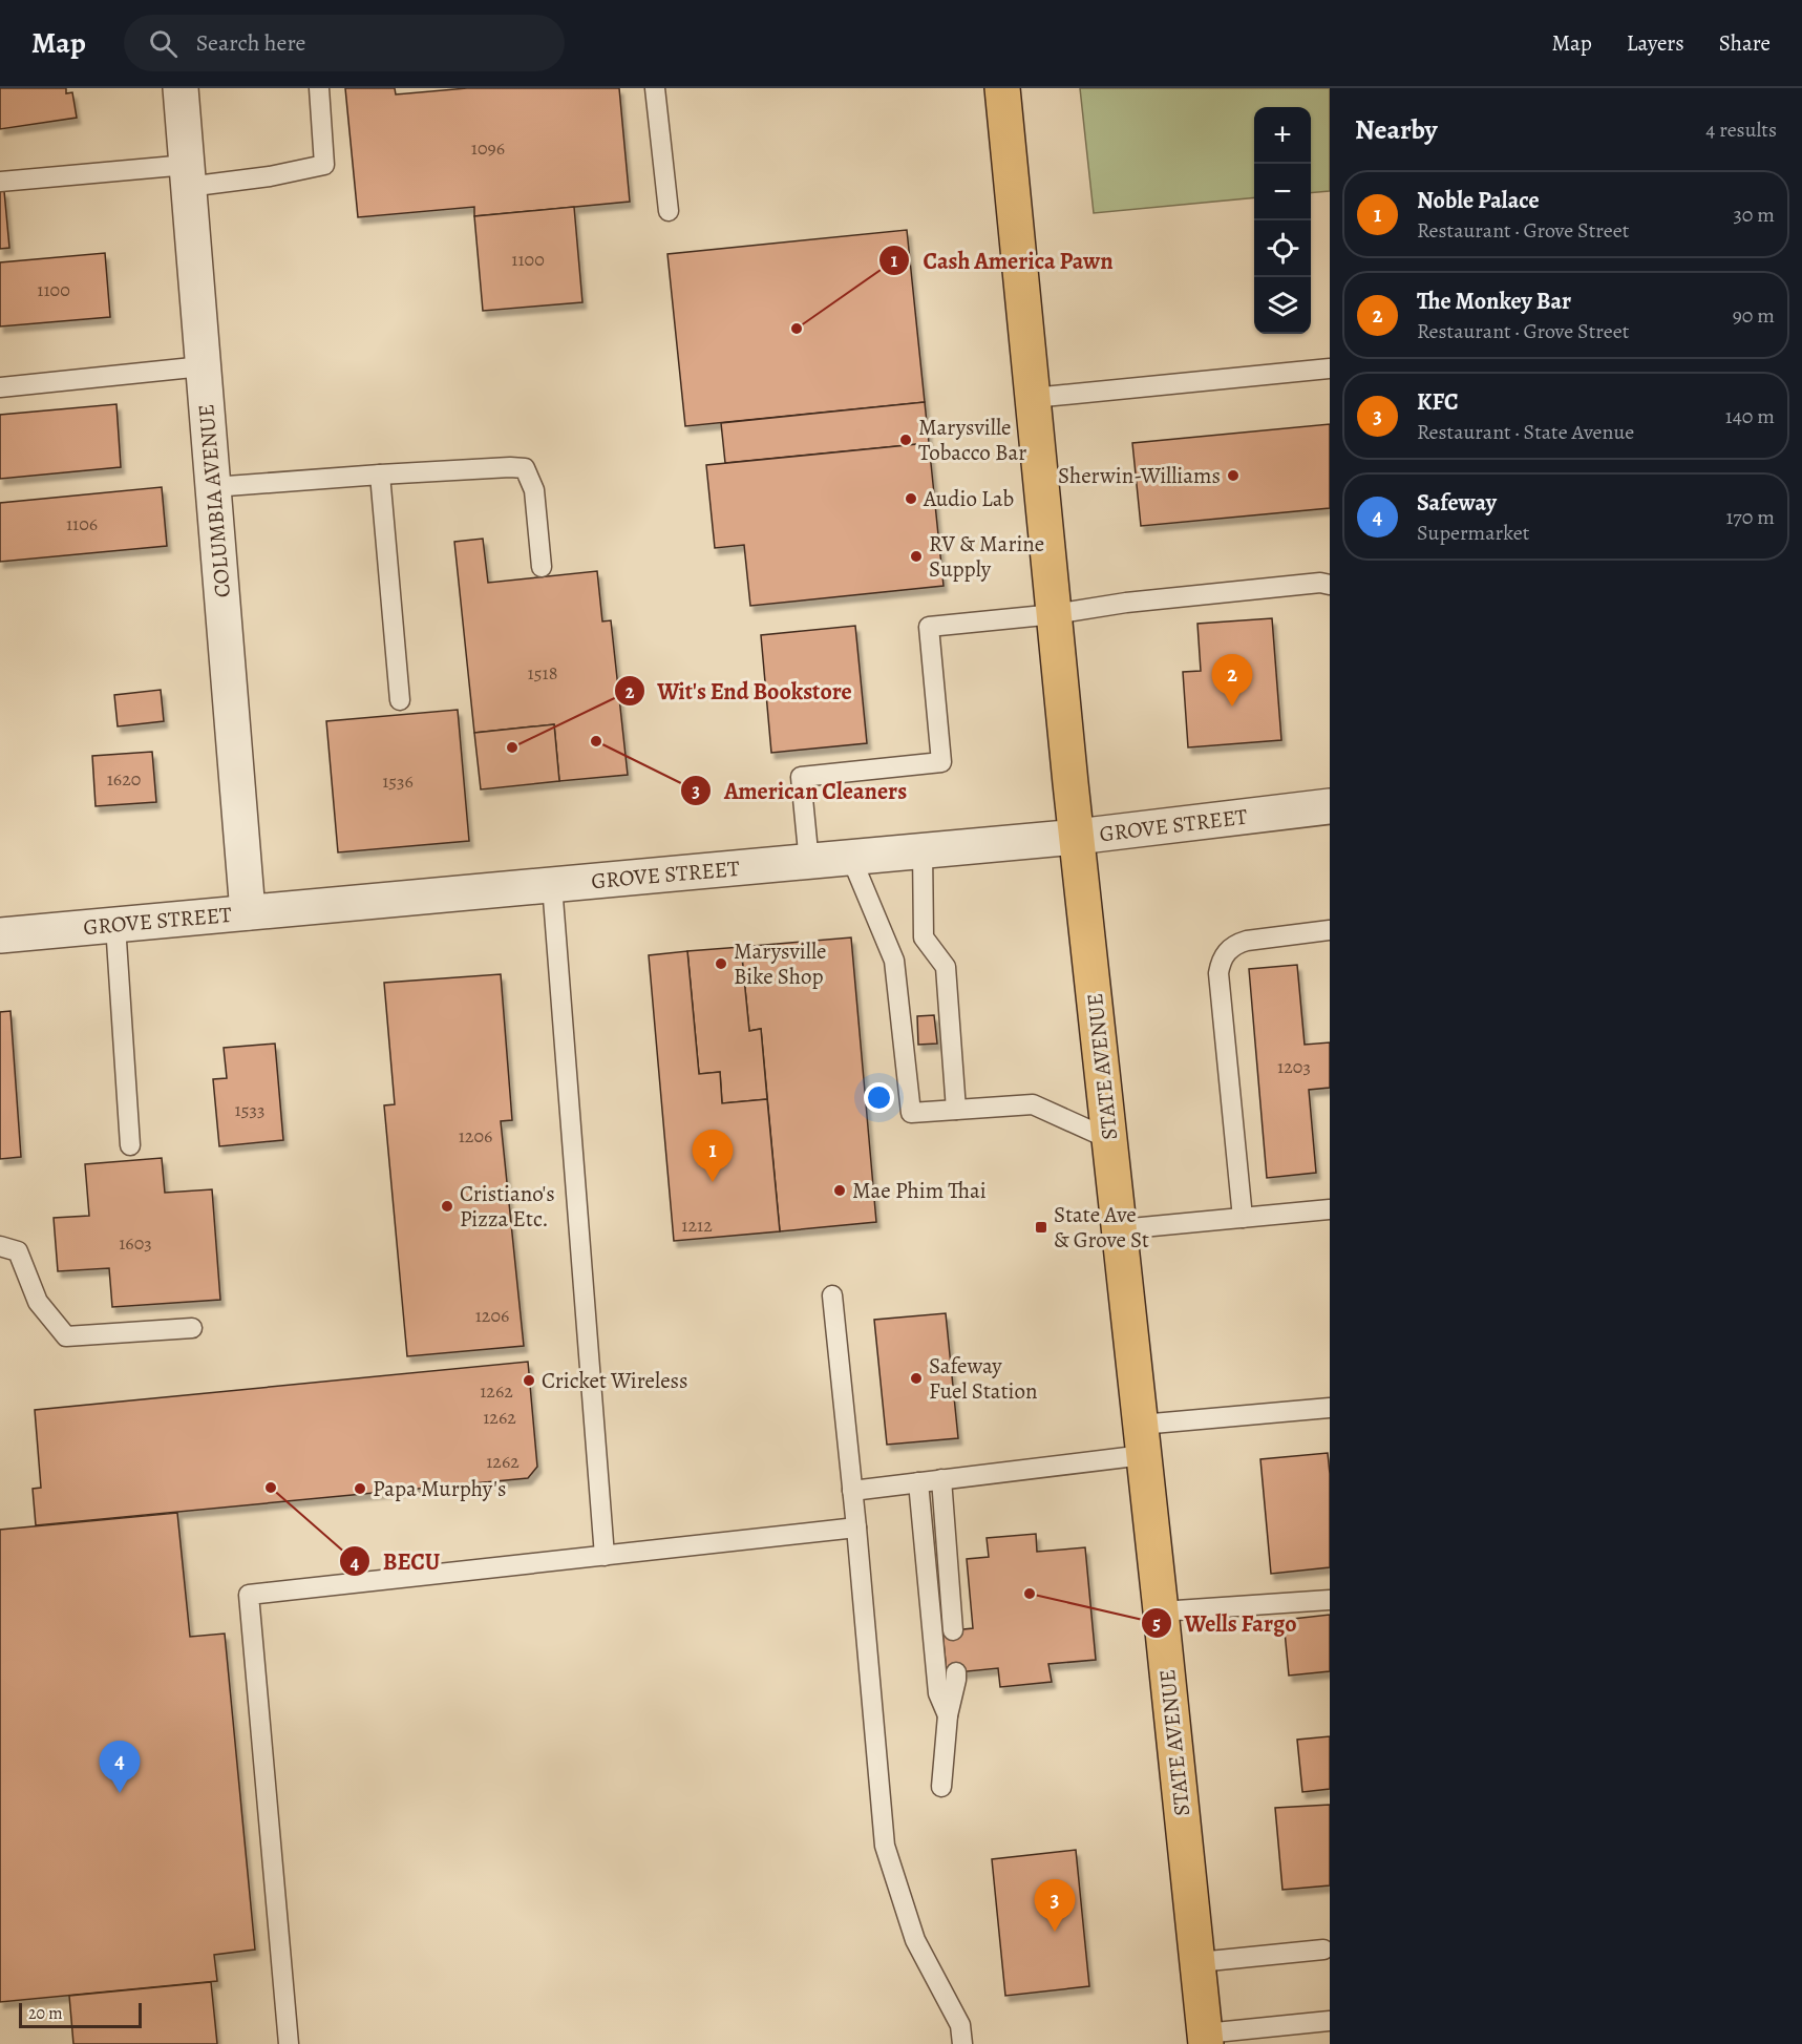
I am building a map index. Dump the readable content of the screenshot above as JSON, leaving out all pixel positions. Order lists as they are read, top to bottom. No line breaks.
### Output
{"streets":{"main road":["STATE AVENUE"],"street":["COLUMBIA AVENUE","GROVE STREET"]},"crossings":[["COLUMBIA AVENUE","GROVE STREET"],["GROVE STREET","STATE AVENUE"]],"places":{"other":["Cash America Pawn","Marysville Tobacco Bar","Sherwin-Williams","Audio Lab","RV & Marine Supply","American Cleaners","Wit's End Bookstore","Marysville Bike Shop","Mae Phim Thai","Cristiano's Pizza Etc.","Safeway Fuel Station","Cricket Wireless","BECU","Papa Murphy's","Wells Fargo"],"transit":["State Ave & Grove St"]},"house_numbers":["1096","1100","1100","1106","1518","1620","1536","1203","1533","1206","1212","1603","1206","1262","1262","1262"],"scale_bar":"20 m","page":{"header":"Map","search":"Search here","nav":["Map","Layers","Share"],"heading":["Nearby","4 results"],"map_buttons":["+","−"],"list":[{"mark":"1","name":"Noble Palace","note":"Restaurant · Grove Street","value":"30 m"},{"mark":"2","name":"The Monkey Bar","note":"Restaurant · Grove Street","value":"90 m"},{"mark":"3","name":"KFC","note":"Restaurant · State Avenue","value":"140 m"},{"mark":"4","name":"Safeway","note":"Supermarket","value":"170 m"}],"pins":["2","1","4","3"],"scale":"20 m"}}
